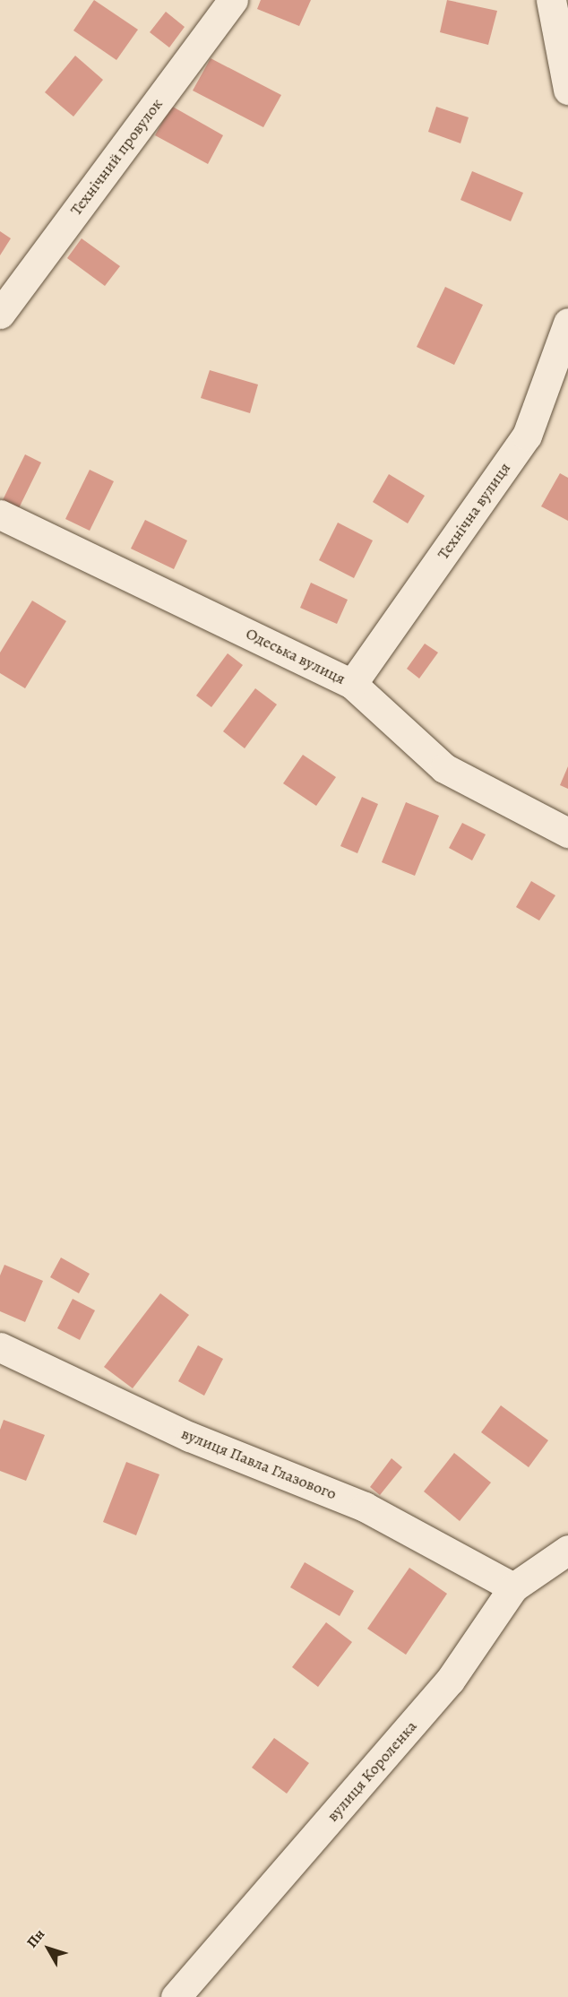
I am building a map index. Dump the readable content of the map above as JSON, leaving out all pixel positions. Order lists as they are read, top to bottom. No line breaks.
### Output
{"streets":{"street":["Технічний провулок","Технічна вулиця","Одеська вулиця","вулиця Павла Глазового","вулиця Короленка"]},"crossings":[["Технічна вулиця","Одеська вулиця"],["вулиця Павла Глазового","вулиця Короленка"]],"north":"top left"}
